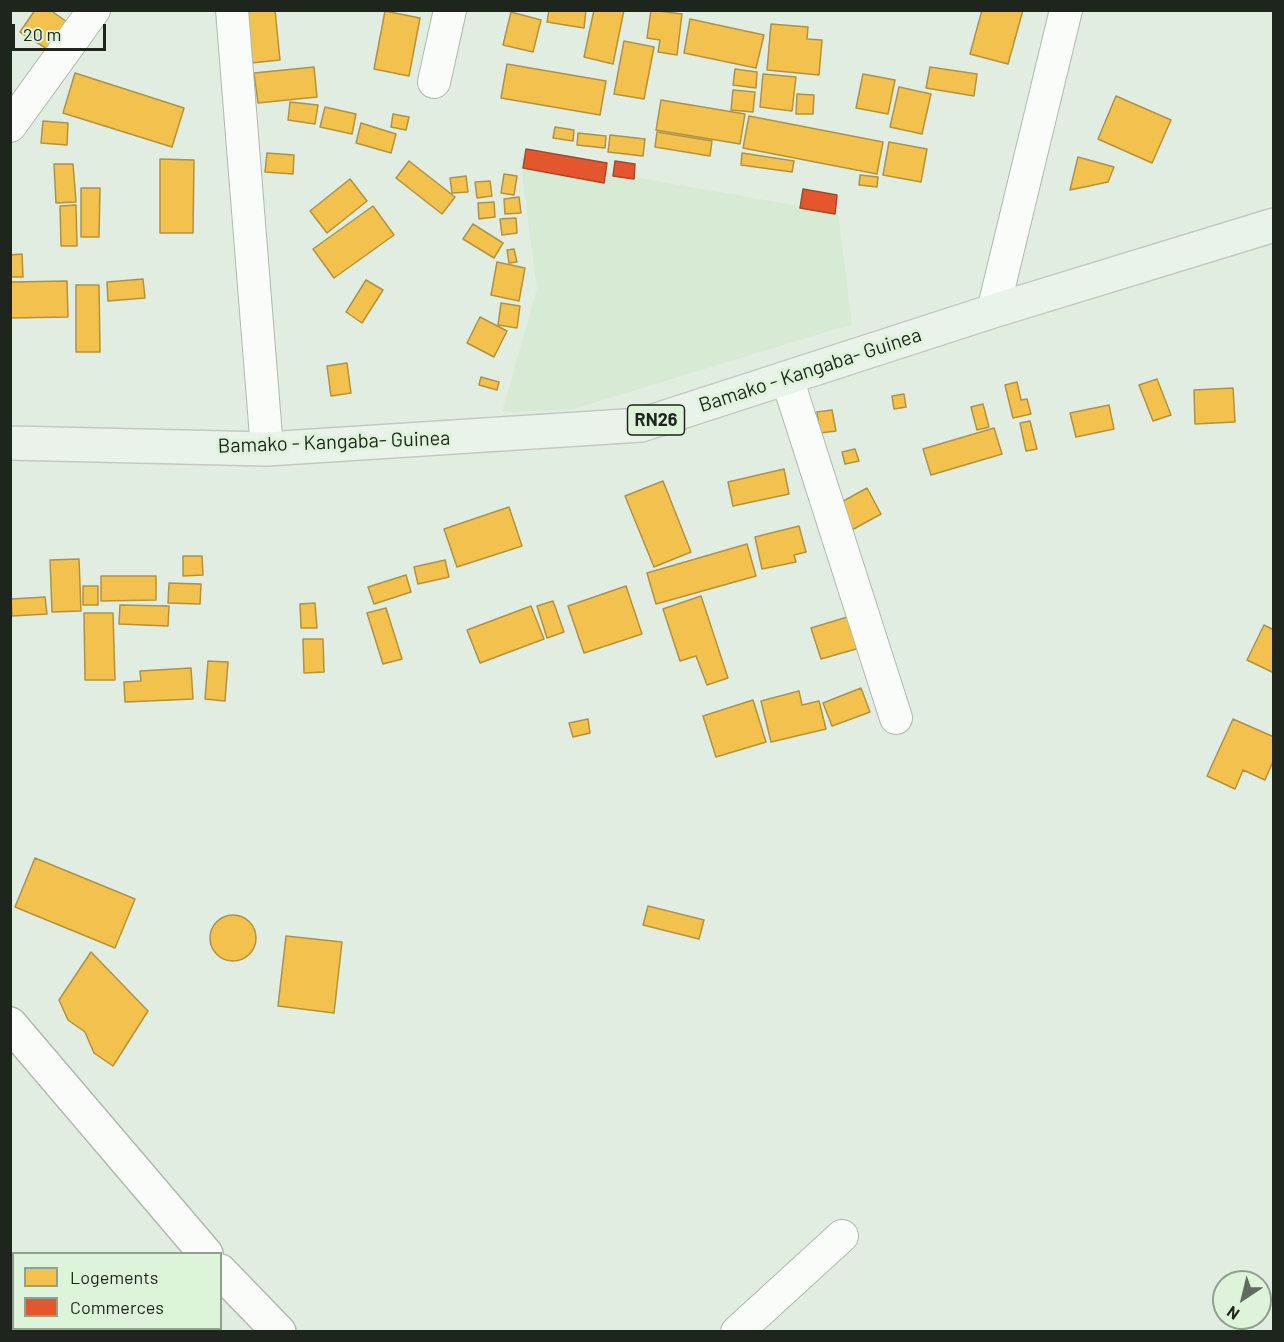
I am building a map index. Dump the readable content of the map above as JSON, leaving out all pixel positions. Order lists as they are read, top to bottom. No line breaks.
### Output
{"streets":{"main road":["Bamako - Kangaba- Guinea","RN26"]},"legend":["Logements","Commerces"],"scale_bar":"20 m","north":"bottom left"}
